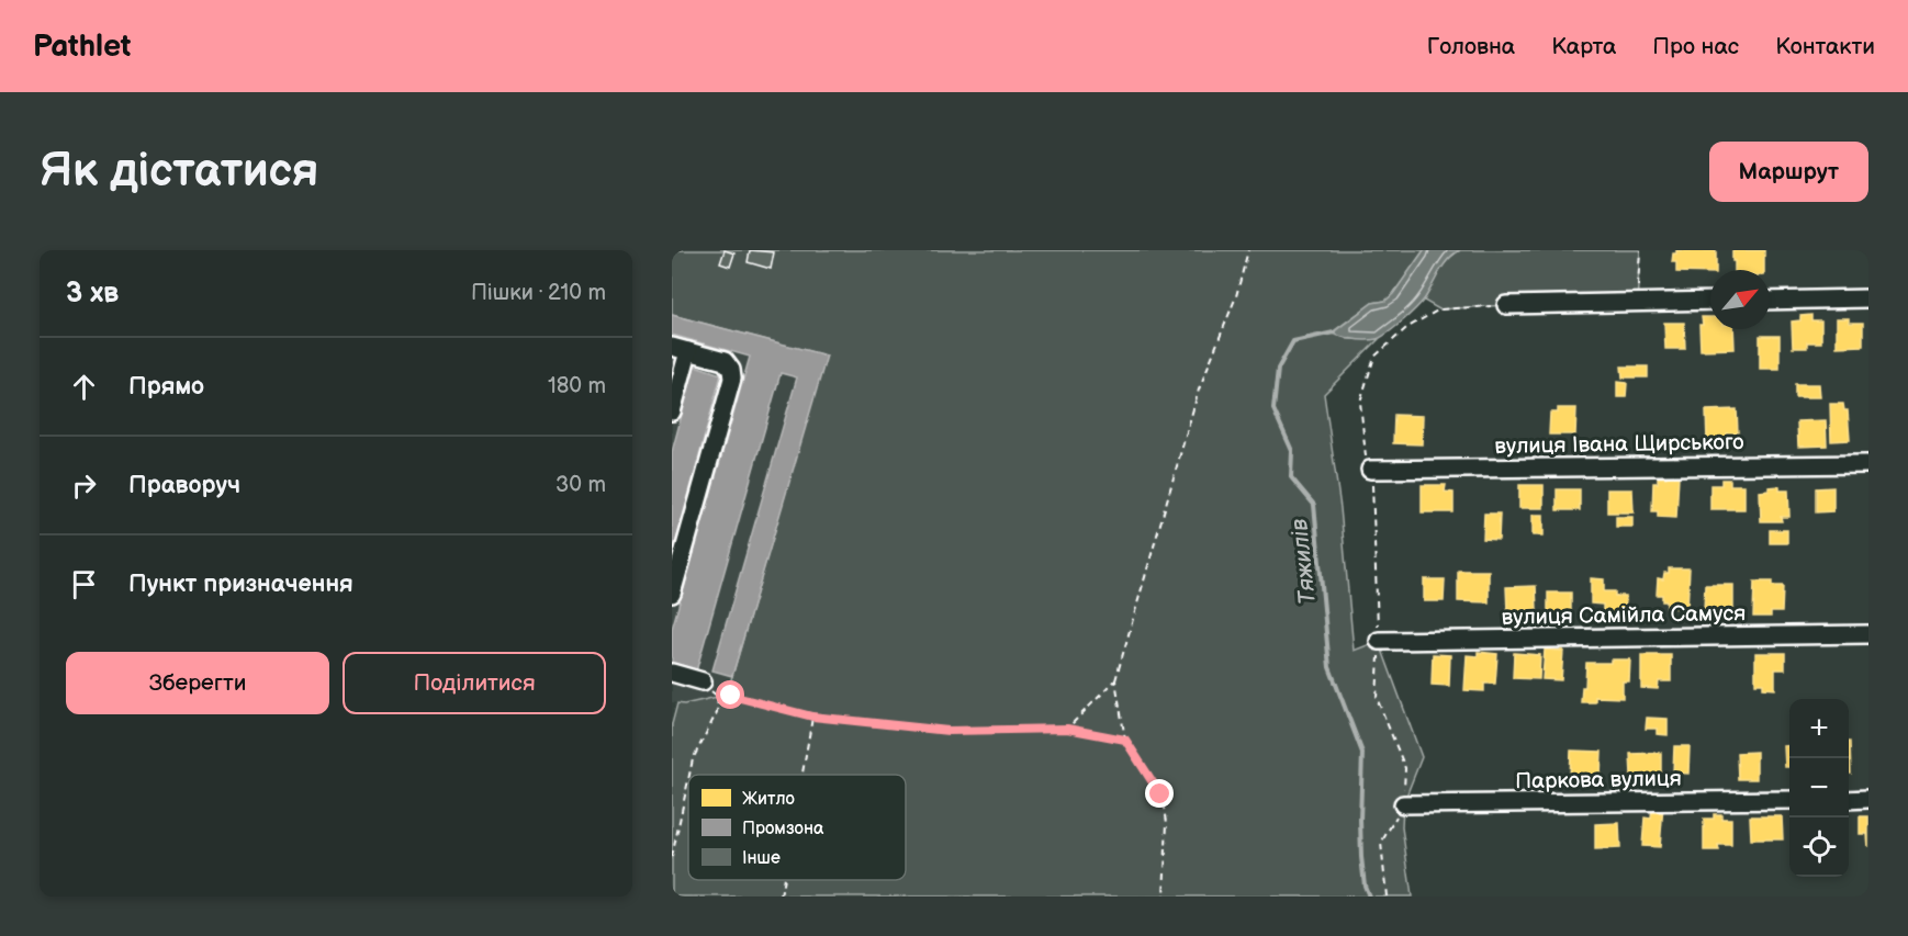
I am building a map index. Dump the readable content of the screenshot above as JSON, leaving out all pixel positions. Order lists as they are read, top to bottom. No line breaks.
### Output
{"streets":{"street":["вулиця Івана Щирського","вулиця Самійла Самуся","Паркова вулиця"]},"water":["Тяжилів"],"legend":["Житло","Промзона","Інше"],"north":"top right","page":{"header":"Pathlet","nav":["Головна","Карта","Про нас","Контакти"],"buttons":["Маршрут",["Зберегти","Поділитися"]],"title":"Як дістатися","heading":["3 хв","Пішки · 210 m"],"list":[["Прямо","180 m"],["Праворуч","30 m"],"Пункт призначення"],"map_buttons":["+","−"]}}
